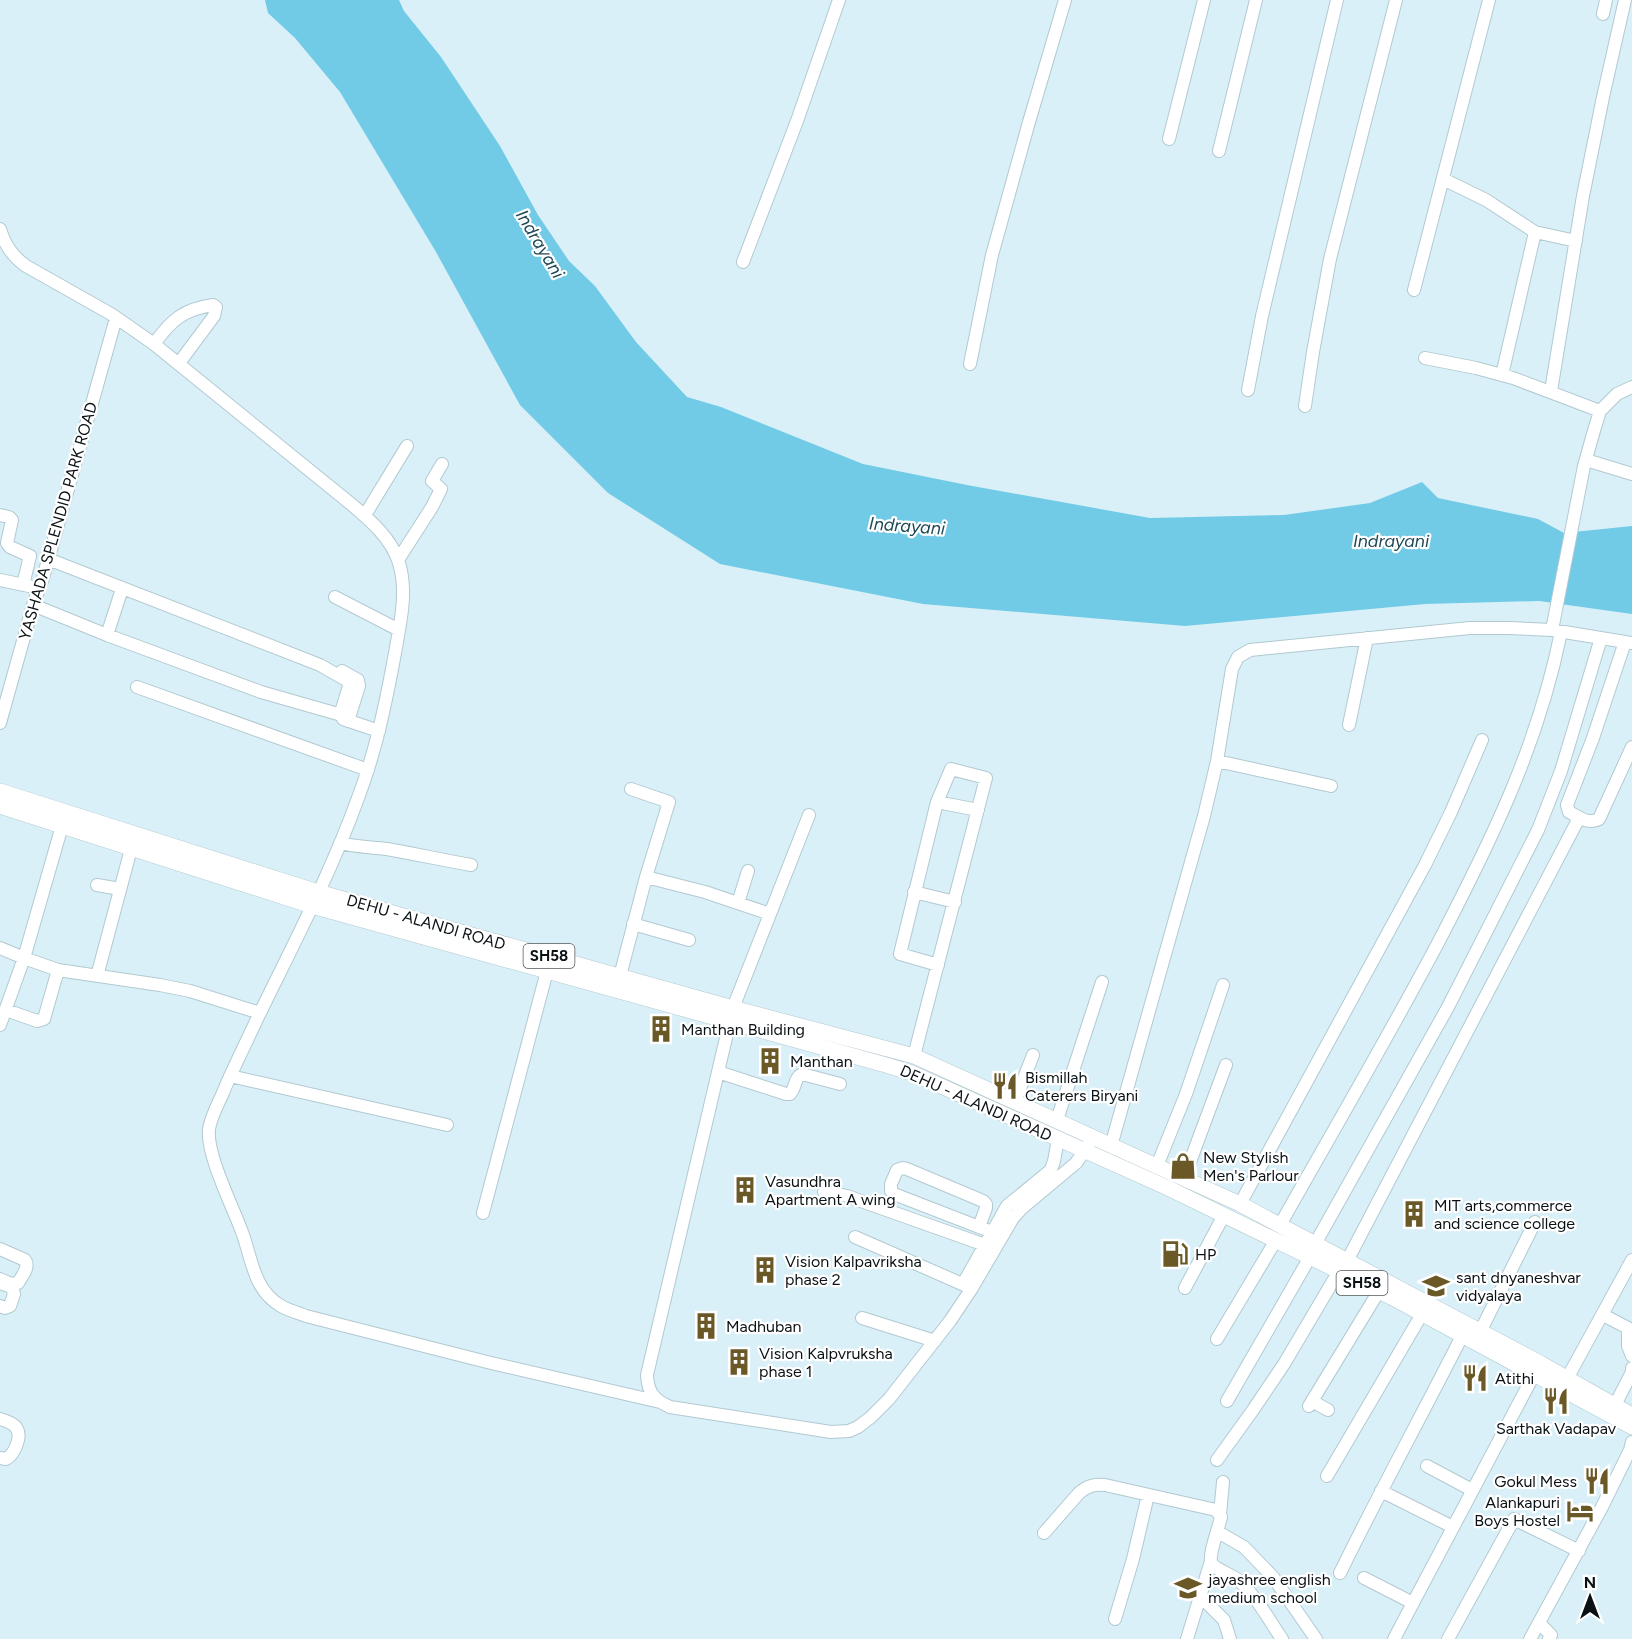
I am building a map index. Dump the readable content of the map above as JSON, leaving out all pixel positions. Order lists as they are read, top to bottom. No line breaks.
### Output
{"streets":{"main road":["DEHU - ALANDI ROAD","SH58"],"street":["YASHADA SPLENDID PARK ROAD"]},"water":["Indrayani"],"places":{"building":["Manthan Building","Manthan","Vasundhra Apartment A wing","MIT arts,commerce and science college","Vision Kalpavriksha phase 2","Madhuban","Vision Kalpvruksha phase 1"],"restaurant":["Bismillah Caterers Biryani","Atithi","Sarthak Vadapav","Gokul Mess"],"shop":["New Stylish Men's Parlour"],"fuel station":["HP"],"school or university":["sant dnyaneshvar vidyalaya","jayashree english medium school"],"hotel":["Alankapuri Boys Hostel"]},"north":"top"}
